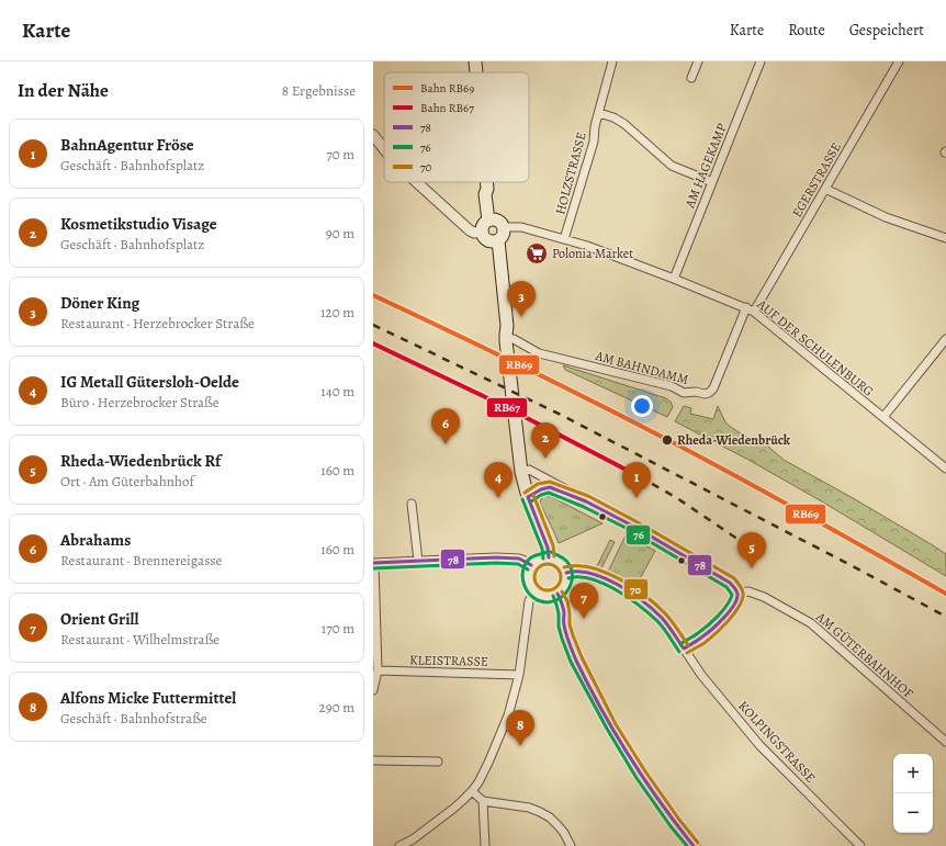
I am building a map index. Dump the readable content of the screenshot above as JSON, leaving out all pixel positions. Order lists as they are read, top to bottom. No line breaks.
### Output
{"streets":{"street":["AM HAGEKAMP","HOLZSTRASSE","EGERSTRASSE","AUF DER SCHULENBURG","AM BAHNDAMM","AM GÜTERBAHNHOF","KLEISTRASSE","KOLPINGSTRASSE"]},"crossings":[["AM HAGEKAMP","AUF DER SCHULENBURG"],["HOLZSTRASSE","AUF DER SCHULENBURG"],["EGERSTRASSE","AUF DER SCHULENBURG"],["EGERSTRASSE","AM BAHNDAMM"],["AUF DER SCHULENBURG","AM BAHNDAMM"]],"places":{"supermarket":["Polonia Market"],"other":["Rheda-Wiedenbrück"]},"lines":["rail line RB69","rail line RB67","transit line 70","transit line 78","transit line 76"],"legend":["Bahn RB69","Bahn RB67","78","76","70"],"page":{"header":"Karte","nav":["Karte","Route","Gespeichert"],"heading":["In der Nähe","8 Ergebnisse"],"list":[{"mark":"1","name":"BahnAgentur Fröse","note":"Geschäft · Bahnhofsplatz","value":"70 m"},{"mark":"2","name":"Kosmetikstudio Visage","note":"Geschäft · Bahnhofsplatz","value":"90 m"},{"mark":"3","name":"Döner King","note":"Restaurant · Herzebrocker Straße","value":"120 m"},{"mark":"4","name":"IG Metall Gütersloh-Oelde","note":"Büro · Herzebrocker Straße","value":"140 m"},{"mark":"5","name":"Rheda-Wiedenbrück Rf","note":"Ort · Am Güterbahnhof","value":"160 m"},{"mark":"6","name":"Abrahams","note":"Restaurant · Brennereigasse","value":"160 m"},{"mark":"7","name":"Orient Grill","note":"Restaurant · Wilhelmstraße","value":"170 m"},{"mark":"8","name":"Alfons Micke Futtermittel","note":"Geschäft · Bahnhofstraße","value":"290 m"}],"pins":["3","6","2","1","4","5","7","8"],"map_buttons":["+","−"]}}
